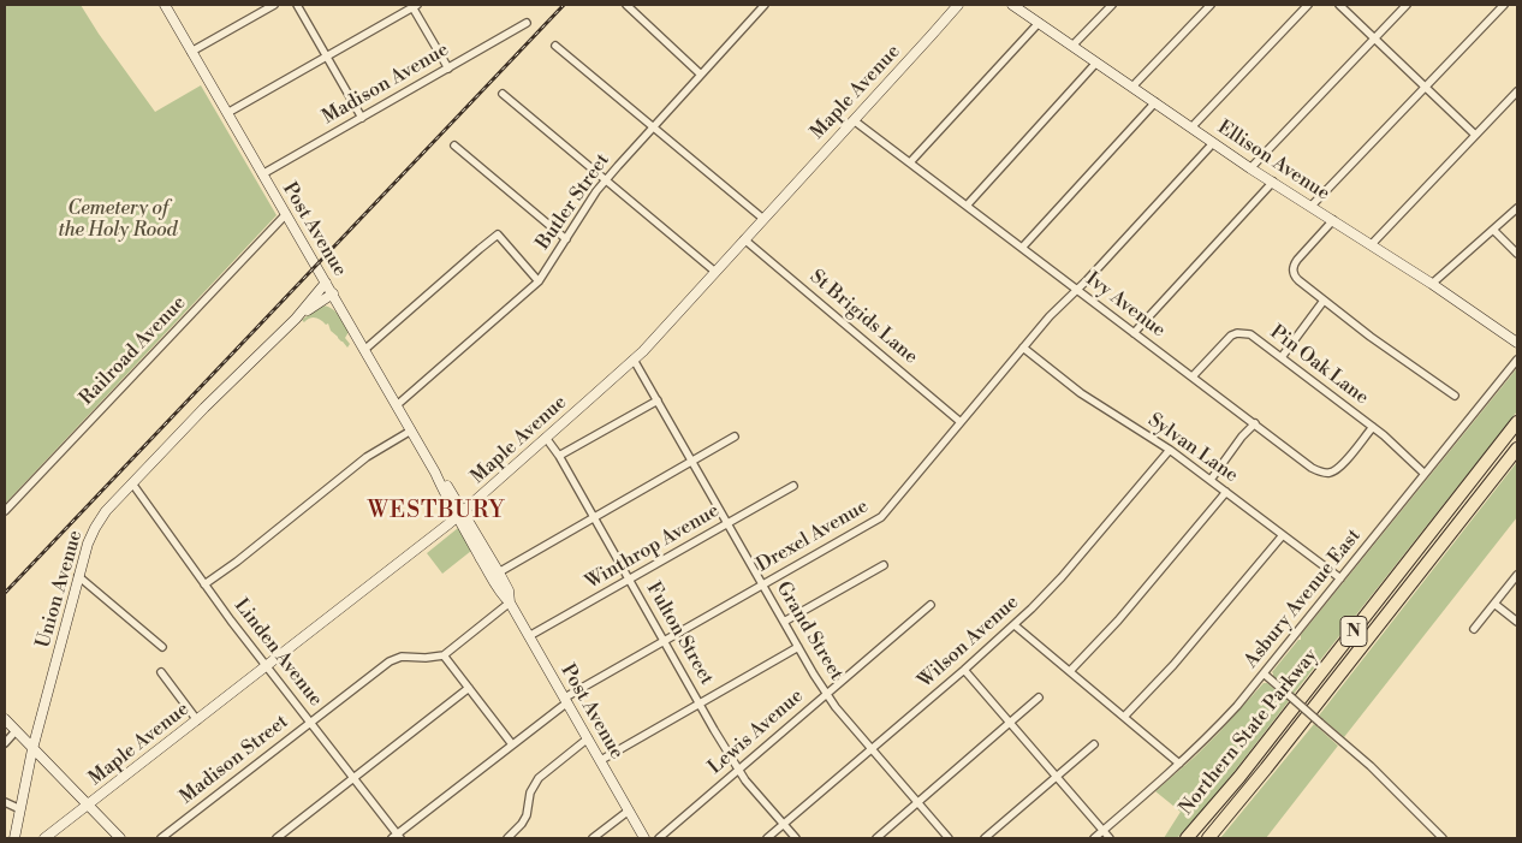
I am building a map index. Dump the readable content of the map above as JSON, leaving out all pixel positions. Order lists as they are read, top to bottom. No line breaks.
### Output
{"streets":{"highway":["N","Northern State Parkway"],"main road":["Maple Avenue","Ellison Avenue","Post Avenue","Union Avenue"],"street":["Madison Avenue","Butler Street","Ivy Avenue","St Brigids Lane","Railroad Avenue","Pin Oak Lane","Sylvan Lane","Drexel Avenue","Winthrop Avenue","Asbury Avenue East","Grand Street","Fulton Street","Wilson Avenue","Linden Avenue","Lewis Avenue","Madison Street"]},"crossings":[["Madison Avenue","Post Avenue"],["Maple Avenue","Post Avenue"],["Maple Avenue","Ivy Avenue"],["Maple Avenue","St Brigids Lane"],["Maple Avenue","Grand Street"],["Maple Avenue","Fulton Street"],["Maple Avenue","Linden Avenue"],["Ellison Avenue","Drexel Avenue"],["Butler Street","Post Avenue"],["Post Avenue","Railroad Avenue"],["Post Avenue","Drexel Avenue"],["Post Avenue","Winthrop Avenue"],["Post Avenue","Union Avenue"],["Ivy Avenue","Pin Oak Lane"],["Ivy Avenue","Drexel Avenue"],["St Brigids Lane","Drexel Avenue"],["Pin Oak Lane","Asbury Avenue East"],["Sylvan Lane","Drexel Avenue"],["Sylvan Lane","Asbury Avenue East"],["Sylvan Lane","Wilson Avenue"],["Drexel Avenue","Grand Street"],["Drexel Avenue","Fulton Street"],["Drexel Avenue","Linden Avenue"],["Winthrop Avenue","Grand Street"],["Winthrop Avenue","Fulton Street"],["Union Avenue","Linden Avenue"],["Grand Street","Wilson Avenue"],["Grand Street","Lewis Avenue"],["Fulton Street","Wilson Avenue"],["Fulton Street","Lewis Avenue"],["Linden Avenue","Madison Street"]],"districts":["WESTBURY"],"parks":["Cemetery of the Holy Rood"]}
